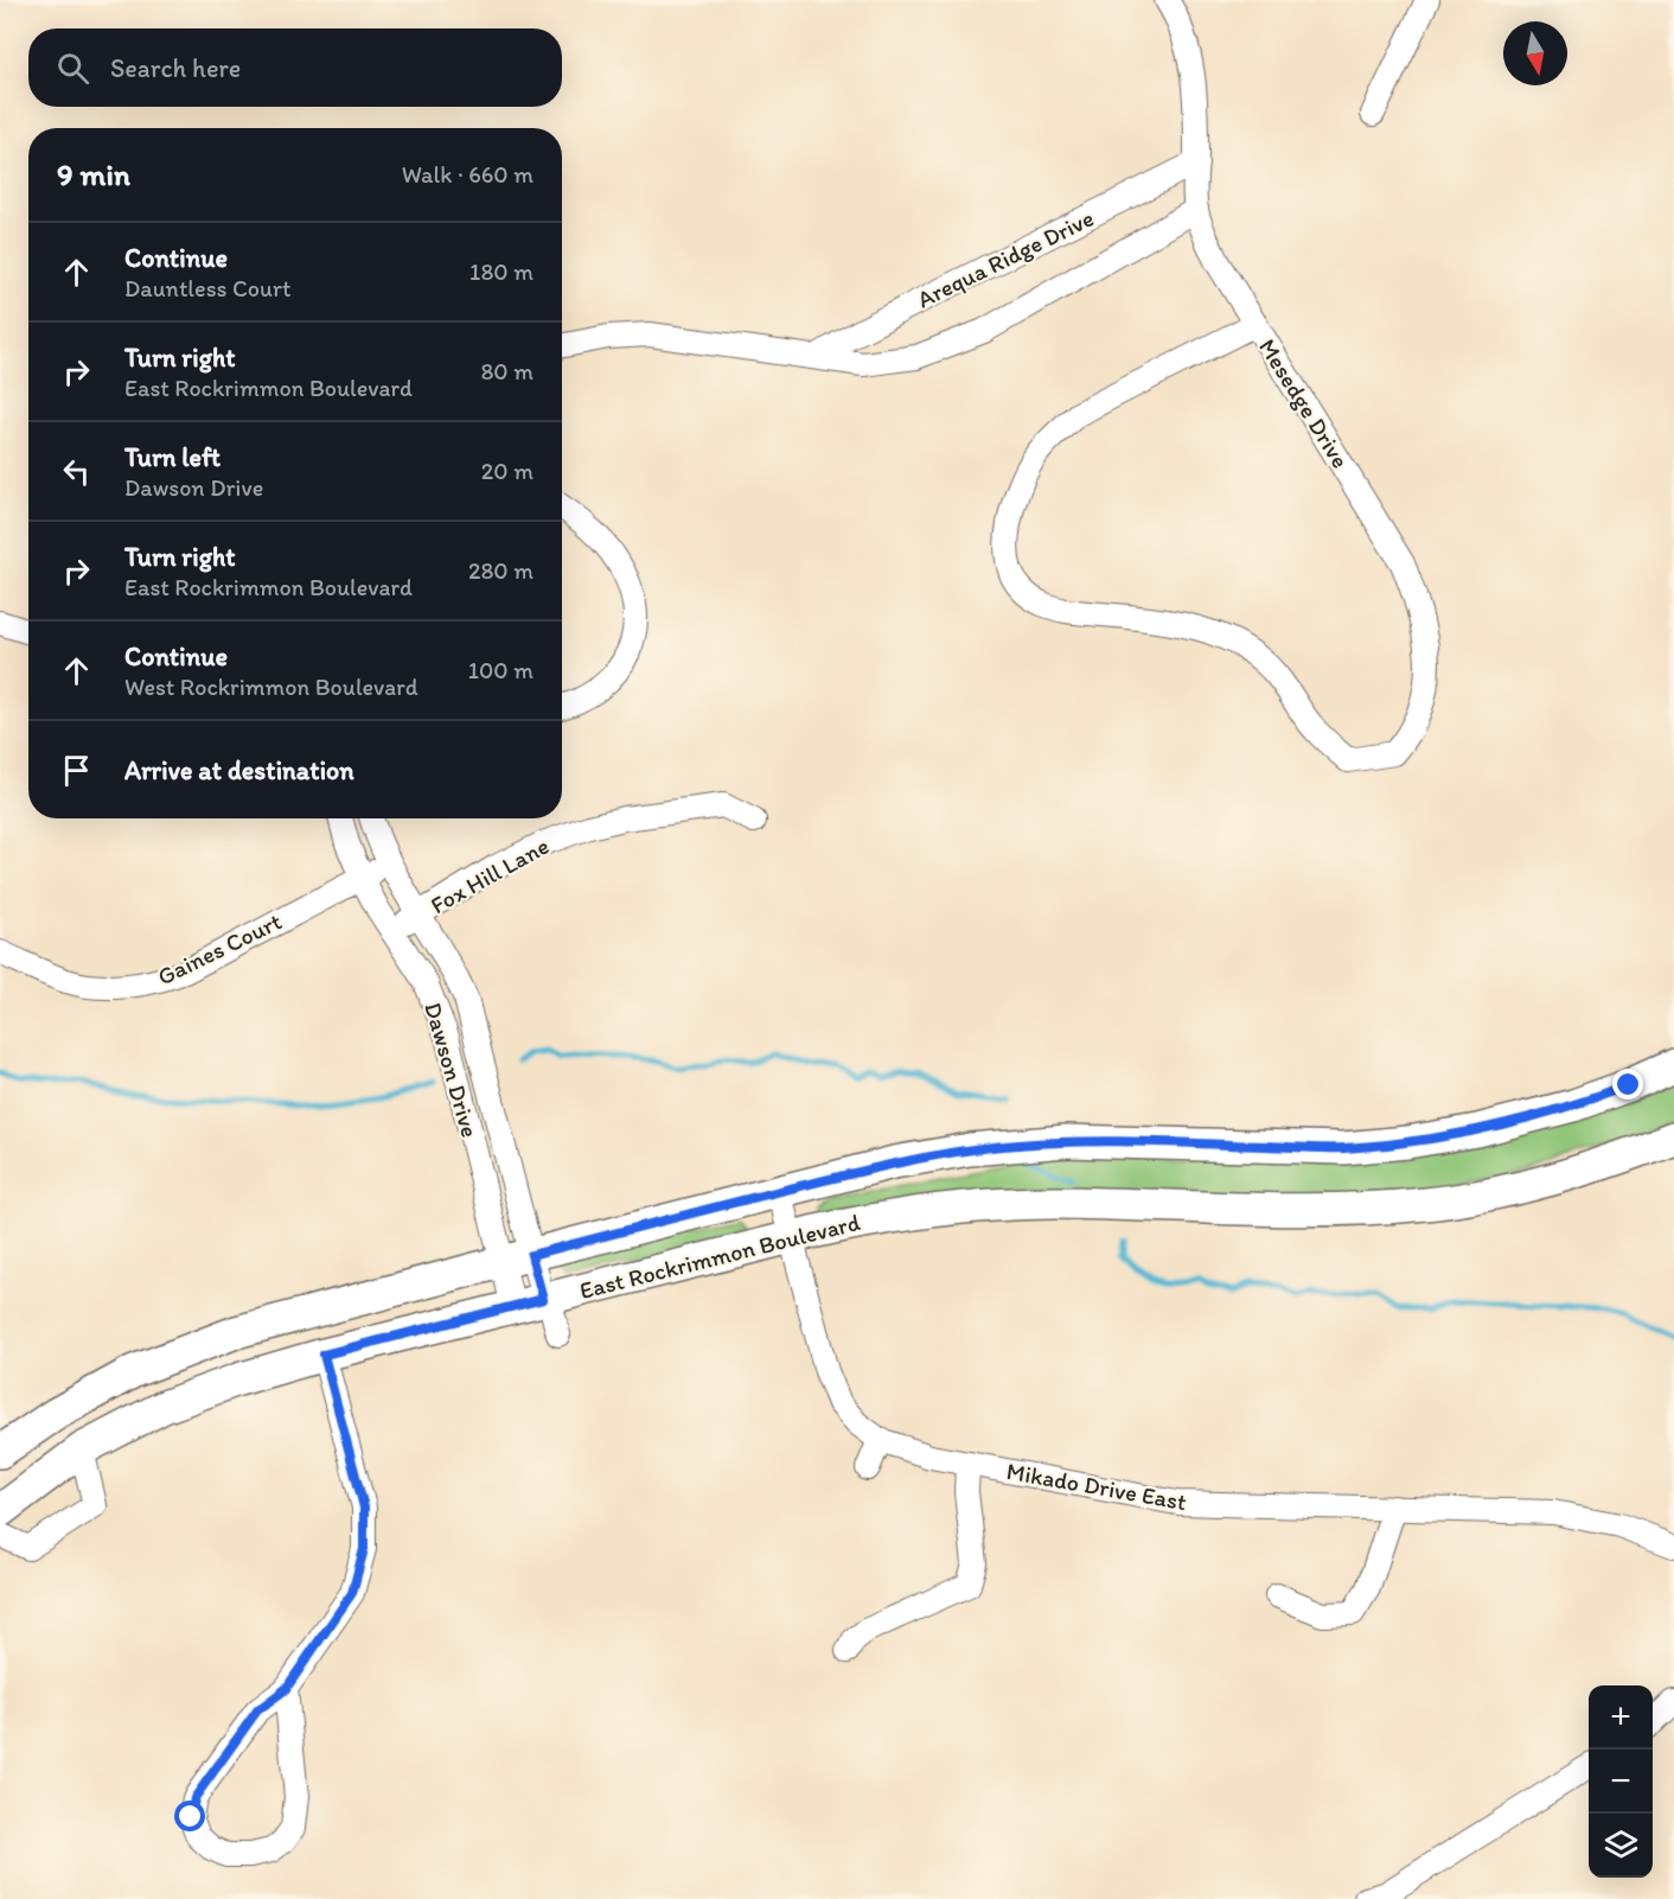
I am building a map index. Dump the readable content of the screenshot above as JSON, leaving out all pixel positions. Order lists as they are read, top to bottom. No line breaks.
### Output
{"streets":{"main road":["East Rockrimmon Boulevard"],"street":["Arequa Ridge Drive","Mesedge Drive","Fox Hill Lane","Gaines Court","Dawson Drive","Mikado Drive East"]},"crossings":[["Arequa Ridge Drive","Mesedge Drive"],["Fox Hill Lane","Dawson Drive"],["Gaines Court","Dawson Drive"],["Dawson Drive","East Rockrimmon Boulevard"],["East Rockrimmon Boulevard","Mikado Drive East"]],"north":"bottom","page":{"search":"Search here","heading":["9 min","Walk · 660 m"],"list":[["Continue","Dauntless Court","180 m"],["Turn right","East Rockrimmon Boulevard","80 m"],["Turn left","Dawson Drive","20 m"],["Turn right","East Rockrimmon Boulevard","280 m"],["Continue","West Rockrimmon Boulevard","100 m"],"Arrive at destination"],"map_buttons":["+","−"]}}
